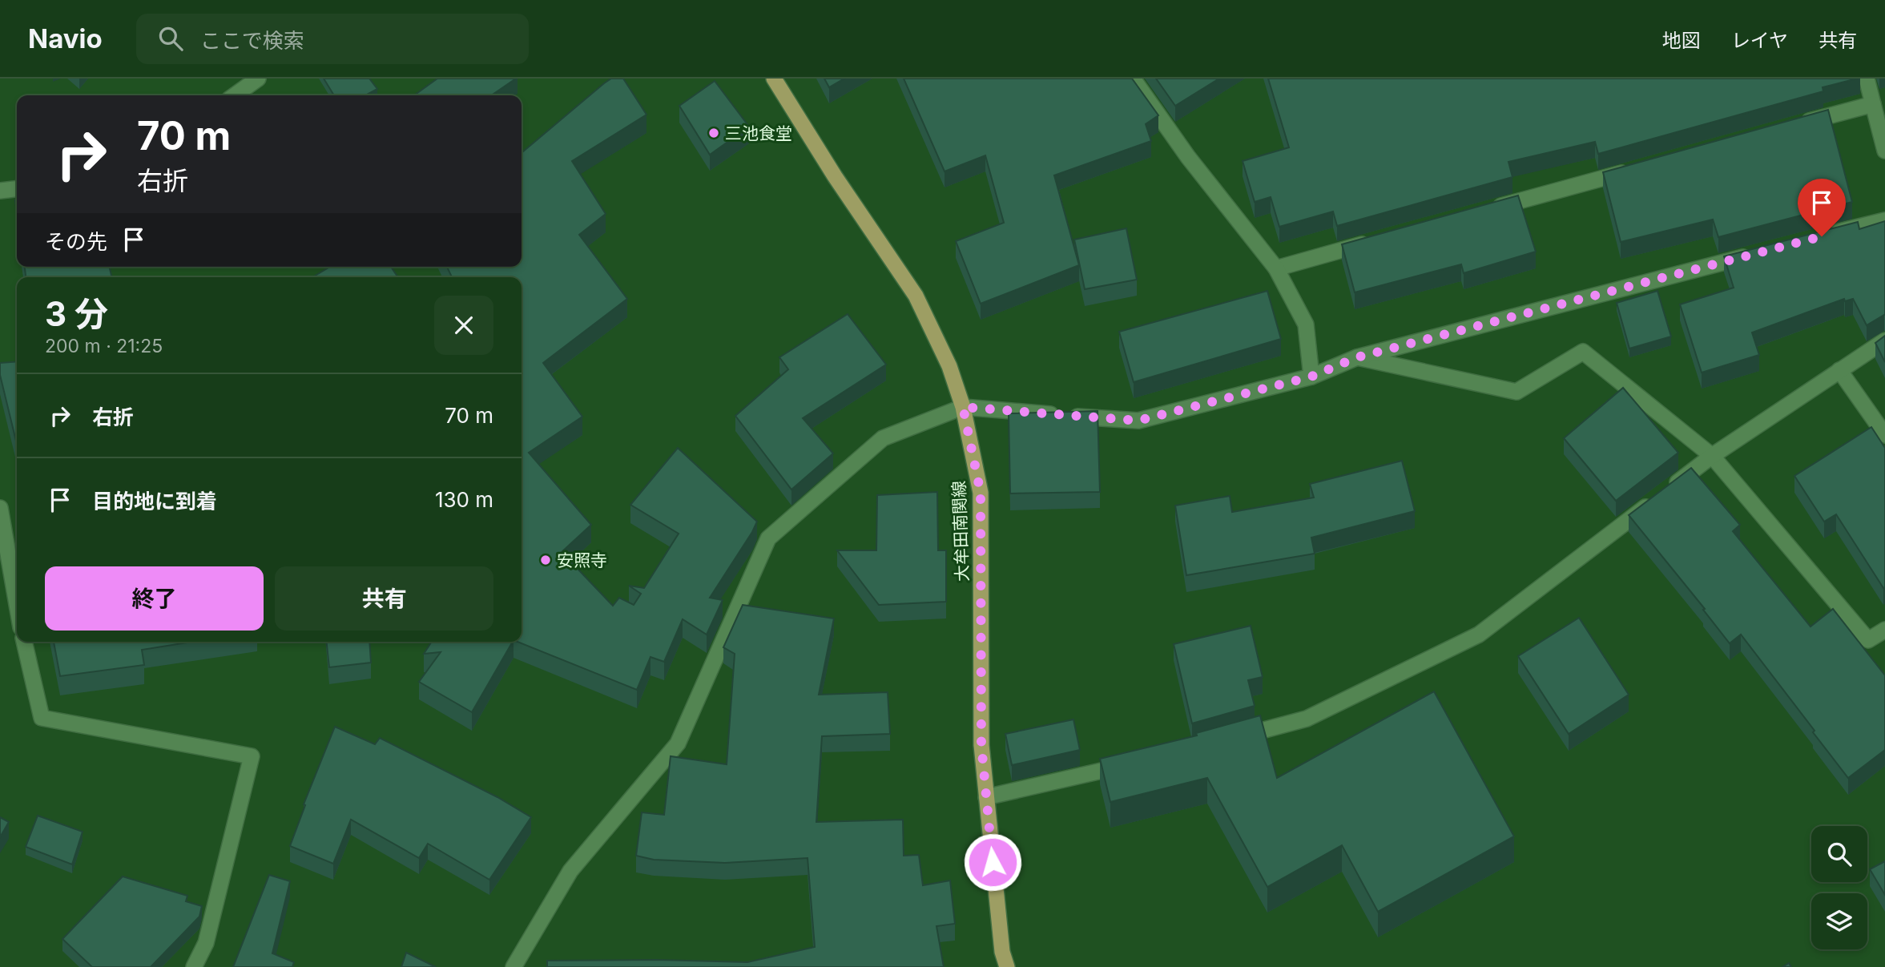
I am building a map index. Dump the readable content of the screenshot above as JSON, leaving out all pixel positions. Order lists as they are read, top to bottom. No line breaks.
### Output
{"streets":{"main road":["大牟田南関線"]},"places":["三池食堂","安照寺"],"page":{"header":"Navio","search":"ここで検索","nav":["地図","レイヤ","共有"],"turn":["70 m","右折"],"then":"その先","heading":["3 分","200 m · 21:25"],"list":[{"name":"右折","value":"70 m"},{"name":"目的地に到着","value":"130 m"}],"buttons":["終了","共有"]}}
